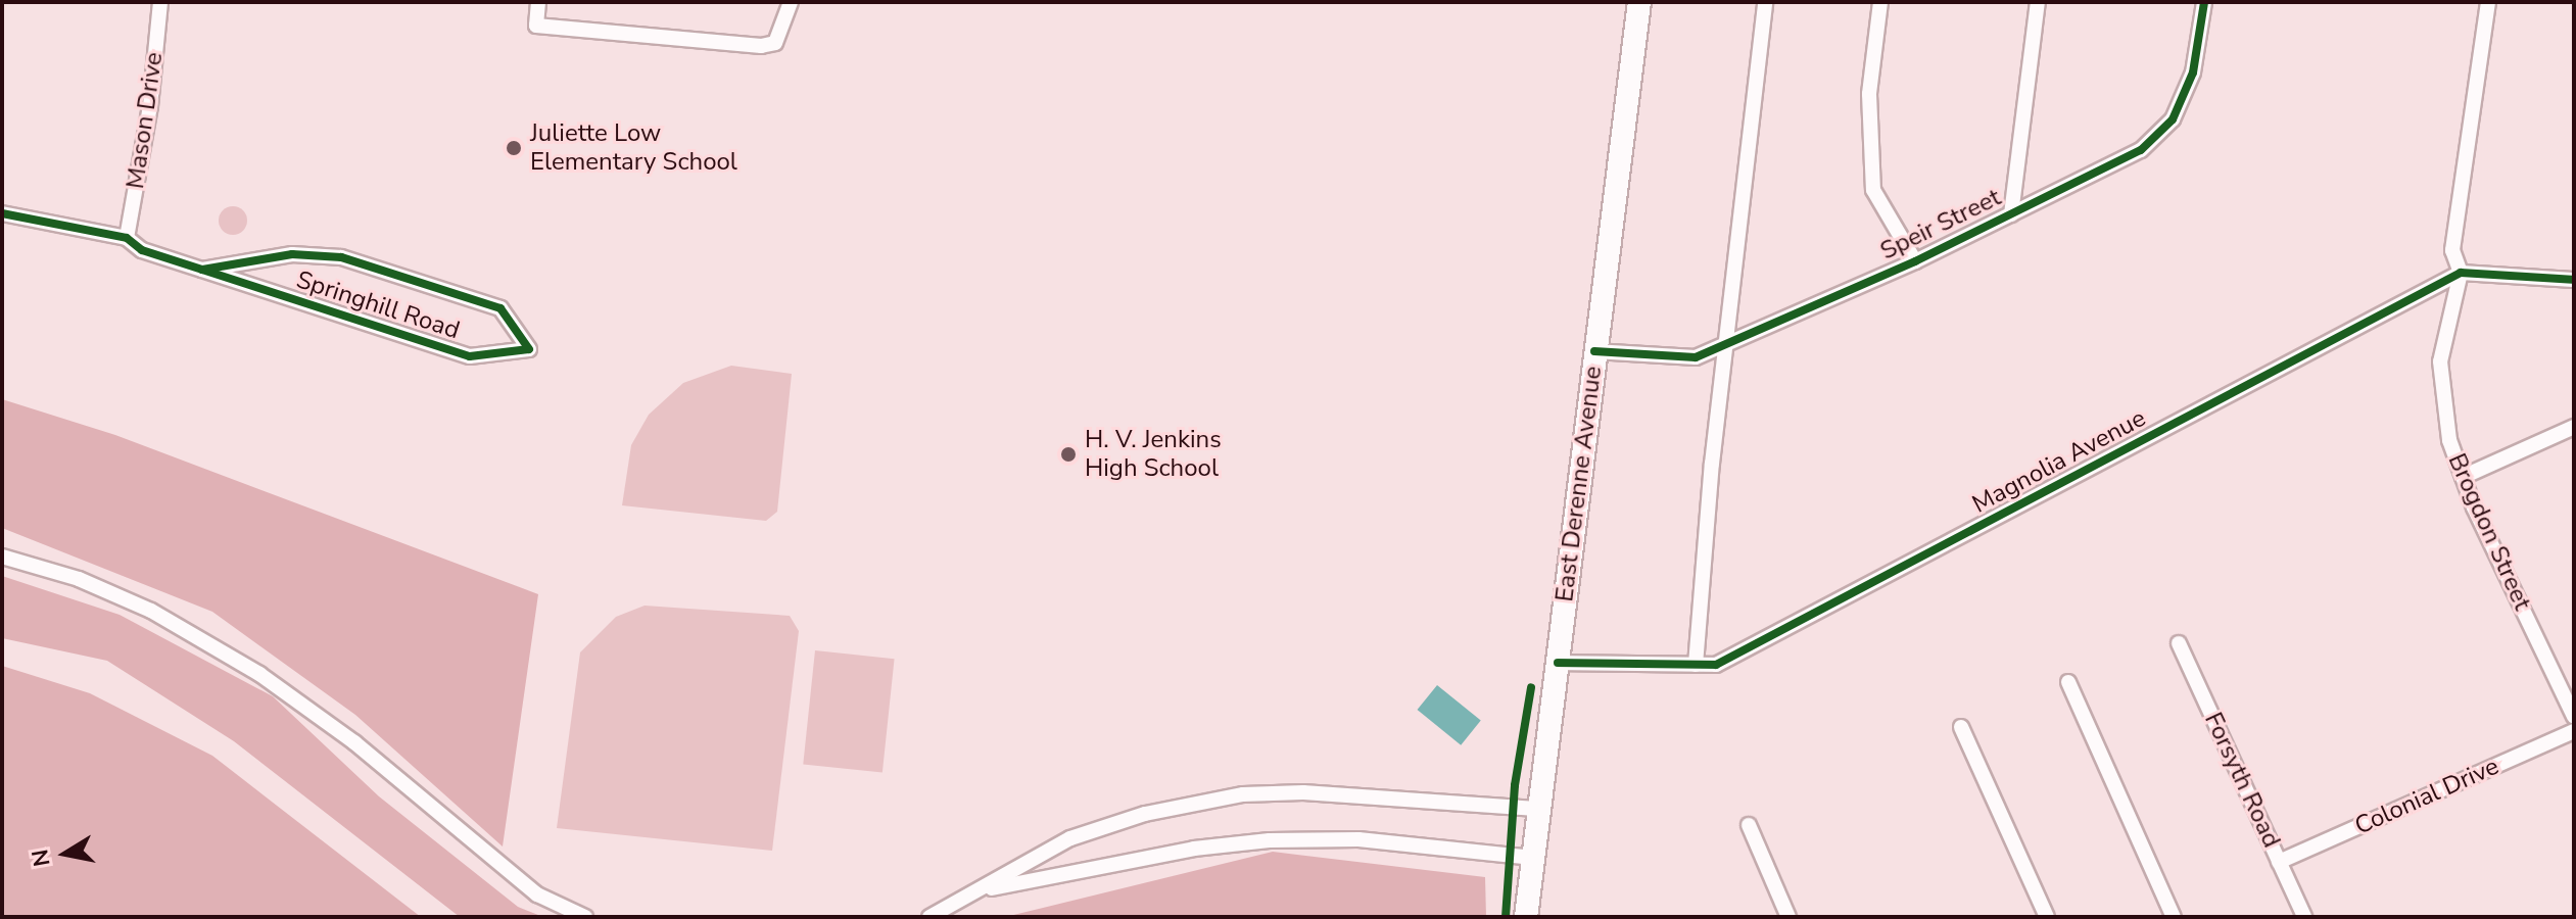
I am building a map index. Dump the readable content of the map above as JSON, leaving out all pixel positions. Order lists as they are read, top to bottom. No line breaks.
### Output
{"streets":{"main road":["East Derenne Avenue"],"street":["Mason Drive","Speir Street","Springhill Road","Magnolia Avenue","Brogdon Street","Forsyth Road","Colonial Drive"]},"crossings":[["Mason Drive","Springhill Road"],["Speir Street","East Derenne Avenue"],["Magnolia Avenue","East Derenne Avenue"],["Magnolia Avenue","Brogdon Street"],["Forsyth Road","Colonial Drive"]],"places":["Juliette Low Elementary School","H. V. Jenkins High School"],"north":"left"}
